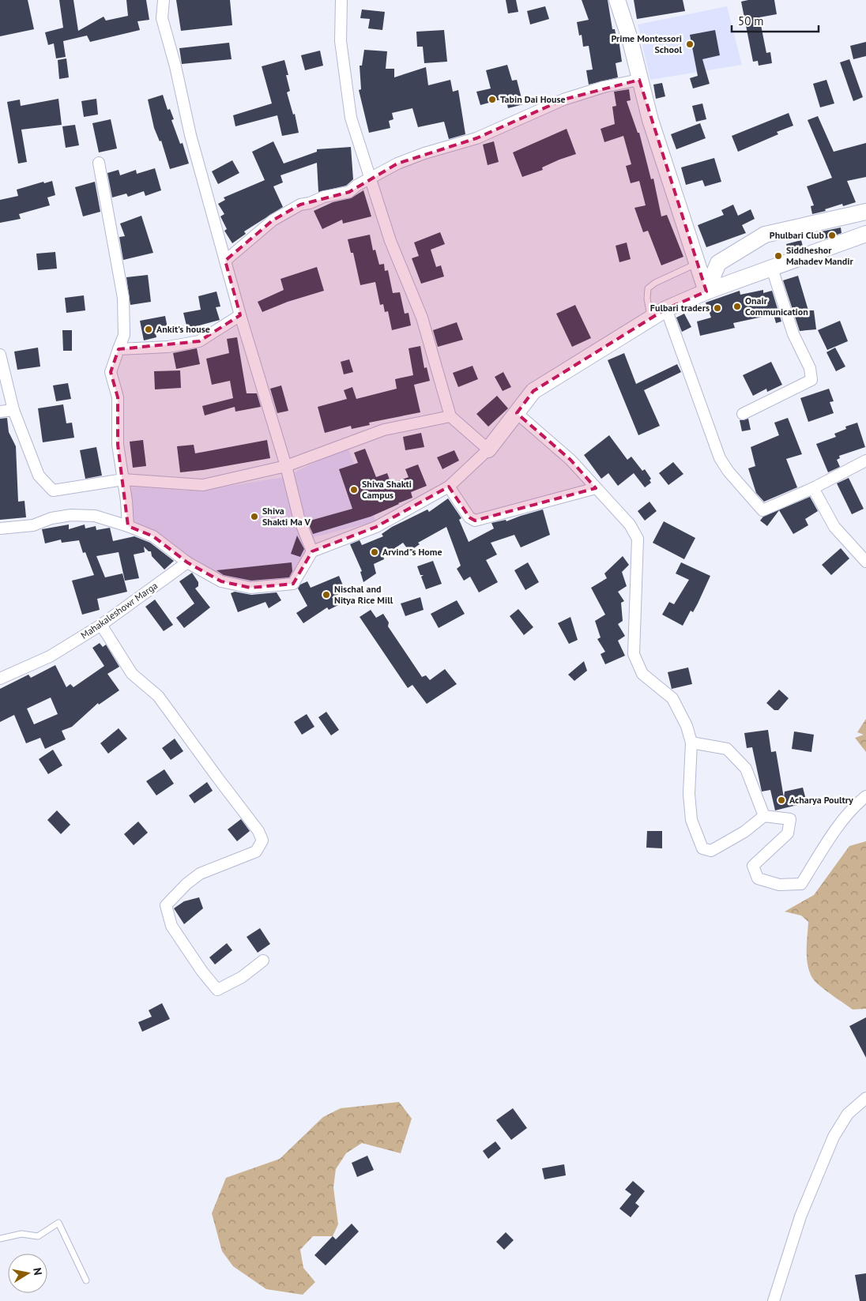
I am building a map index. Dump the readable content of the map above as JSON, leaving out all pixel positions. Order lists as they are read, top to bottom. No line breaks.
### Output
{"streets":{"street":["Mahakaleshowr Marga"]},"places":["Prime Montessori School","Tabin Dai House","Phulbari Club","Siddheshor Mahadev Mandir","Onair Communication","Fulbari traders","Ankit's house","Shiva Shakti Campus","Shiva Shakti Ma V","Arvind\"s Home","Nischal and Nitya Rice Mill","Acharya Poultry"],"scale_bar":"50 m","north":"right"}
